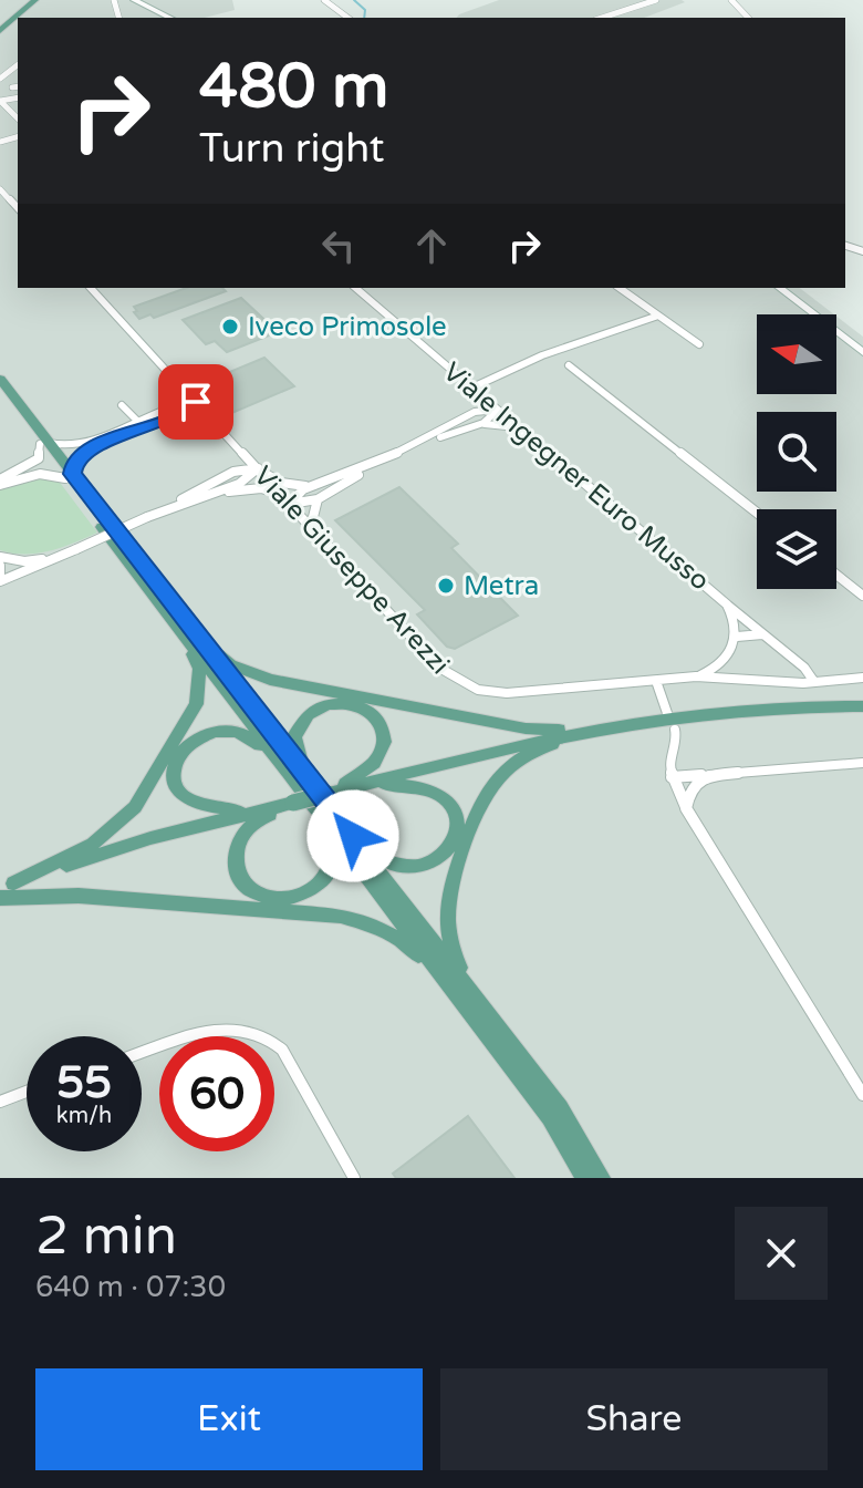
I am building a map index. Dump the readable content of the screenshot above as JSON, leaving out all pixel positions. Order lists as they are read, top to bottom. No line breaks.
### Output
{"streets":{"street":["Viale Ingegner Euro Musso","Viale Giuseppe Arezzi"]},"places":["Iveco Primosole","Metra"],"north":"left","page":{"turn":["480 m","Turn right"],"speed":"55 km/h","limit":"60","heading":["2 min","640 m · 07:30"],"buttons":["Exit","Share"]}}
